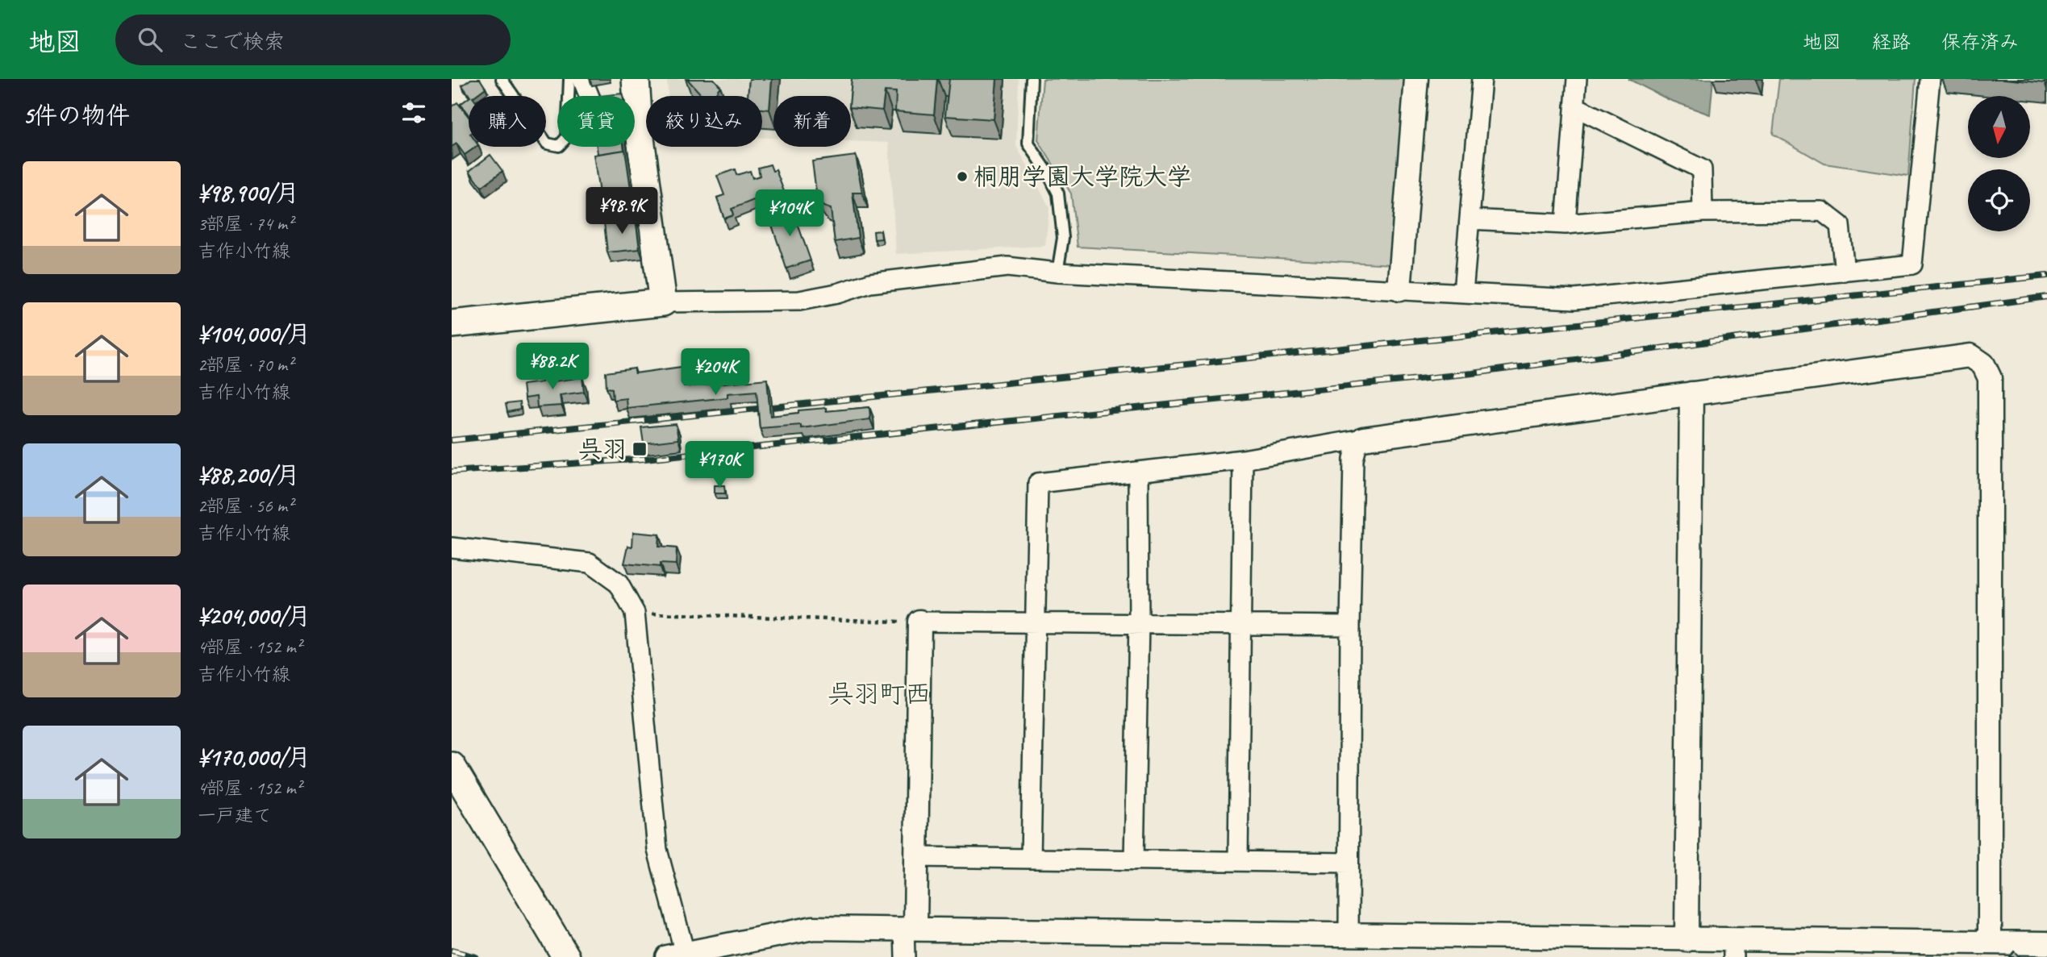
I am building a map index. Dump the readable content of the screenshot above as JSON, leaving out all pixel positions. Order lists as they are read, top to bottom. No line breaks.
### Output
{"districts":["呉羽町西"],"places":{"other":["桐朋学園大学院大学"],"transit":["呉羽"]},"north":"bottom","page":{"header":"地図","search":"ここで検索","nav":["地図","経路","保存済み"],"heading":"5件の物件","chip":["購入","賃貸","絞り込み","新着"],"list":[{"name":"¥98,900/月","note":"3部屋 · 74 m² · 吉作小竹線"},{"name":"¥104,000/月","note":"2部屋 · 70 m² · 吉作小竹線"},{"name":"¥88,200/月","note":"2部屋 · 56 m² · 吉作小竹線"},{"name":"¥204,000/月","note":"4部屋 · 152 m² · 吉作小竹線"},{"name":"¥170,000/月","note":"4部屋 · 152 m² · 一戸建て"}],"price":["¥98.9K","¥104K","¥88.2K","¥204K","¥170K"]}}
